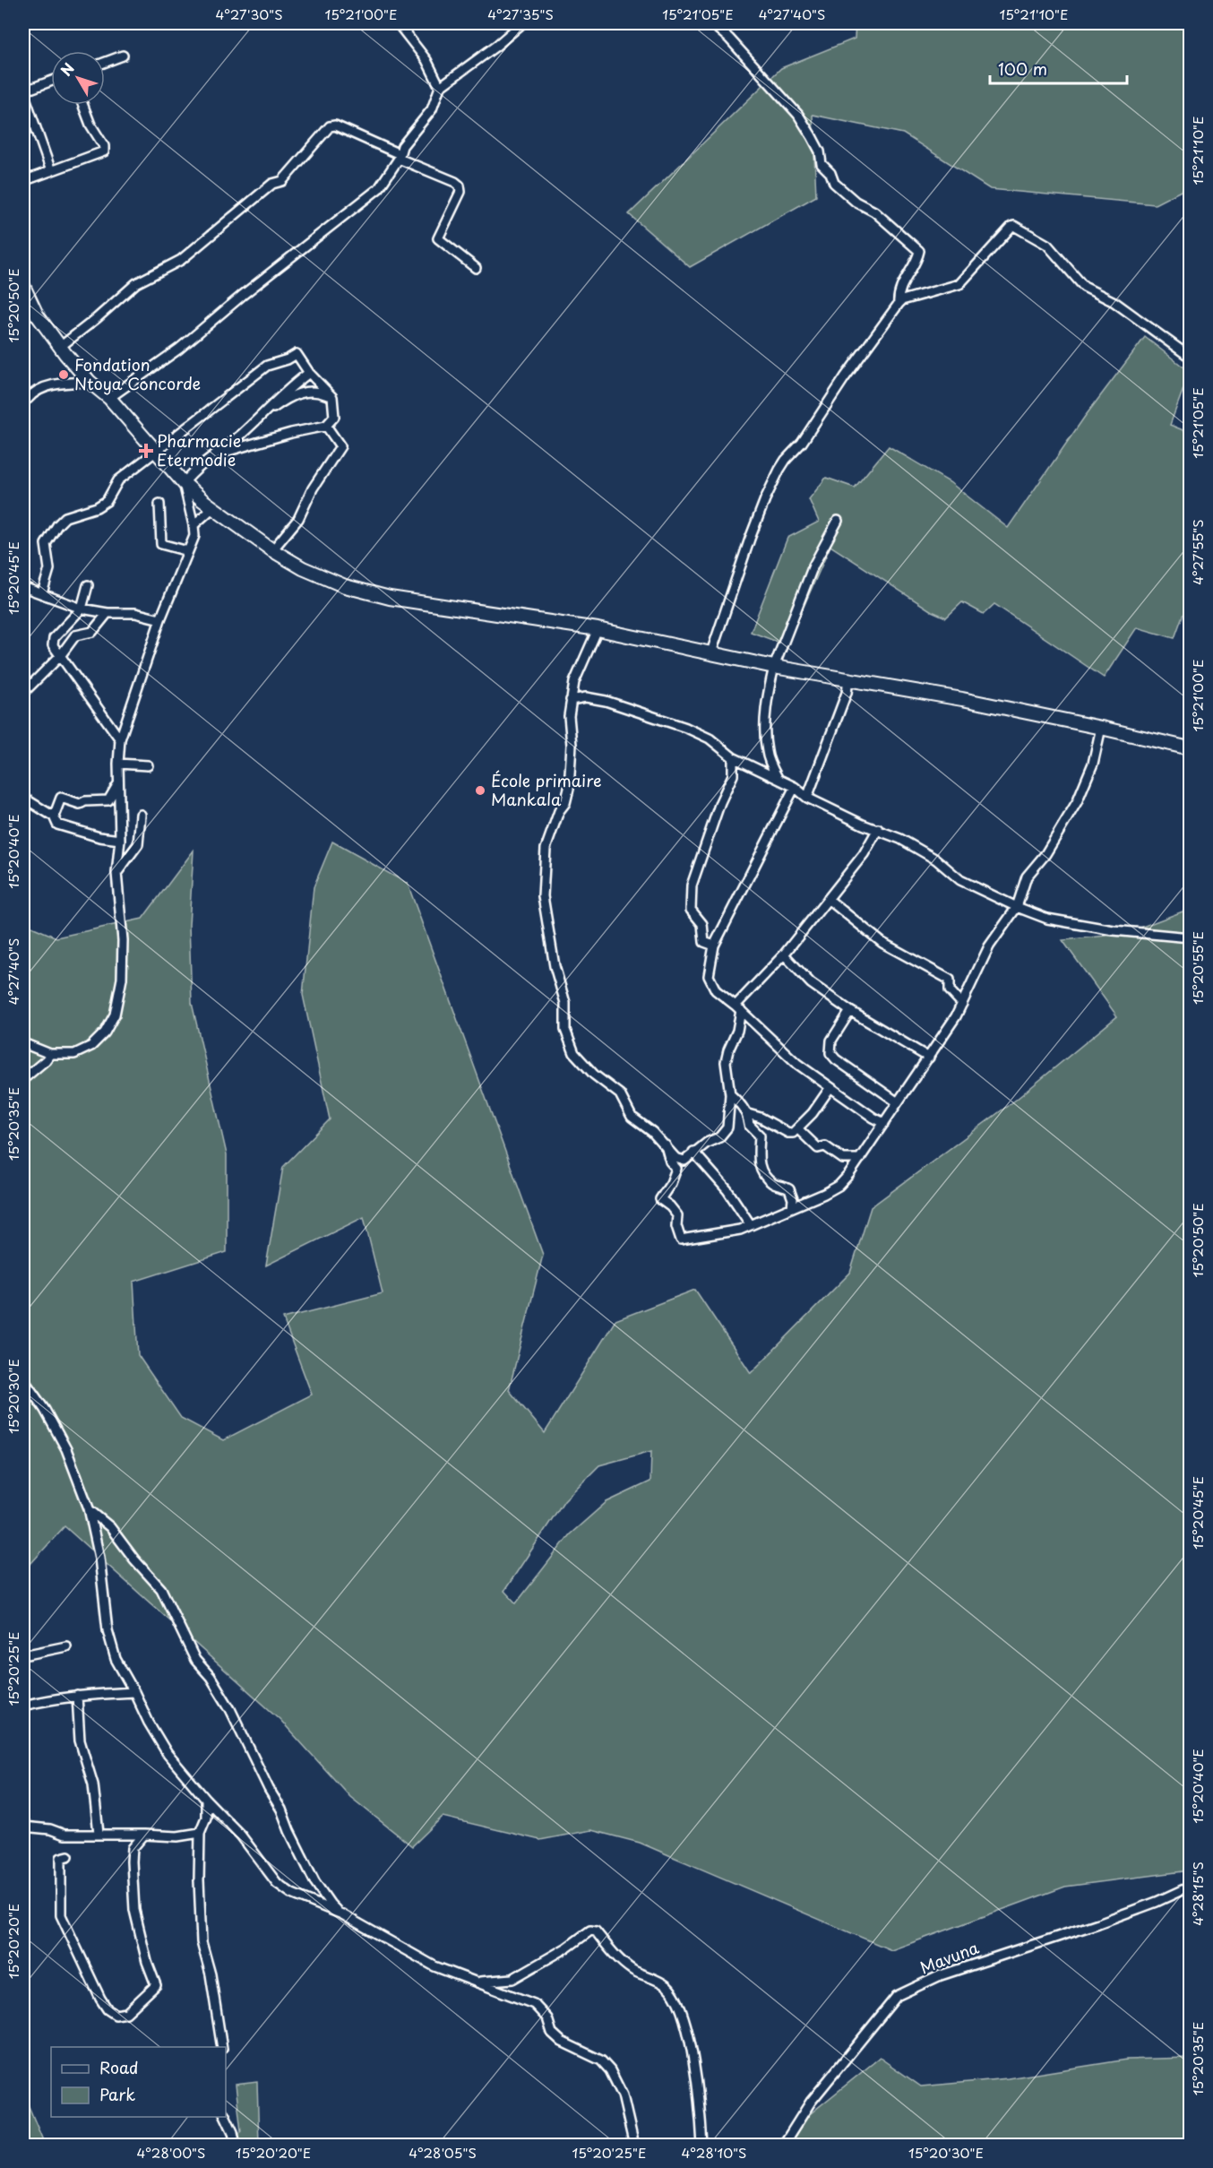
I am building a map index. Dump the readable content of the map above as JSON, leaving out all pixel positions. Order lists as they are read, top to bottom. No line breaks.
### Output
{"streets":{"street":["Mavuna"]},"places":{"other":["Fondation Ntoya Concorde","École primaire Mankala"],"health":["Pharmacie Etermodie"]},"legend":["Road","Park"],"scale_bar":"100 m","north":"top left","coordinates":["4°27'30\"S","15°21'00\"E","4°27'35\"S","15°21'05\"E","4°27'40\"S","15°21'10\"E","15°20'50\"E","4°27'55\"S","15°20'45\"E","15°20'40\"E","15°20'55\"E","15°20'35\"E","15°20'30\"E","15°20'25\"E","4°28'15\"S","15°20'20\"E","4°28'00\"S","4°28'05\"S","4°28'10\"S"]}
